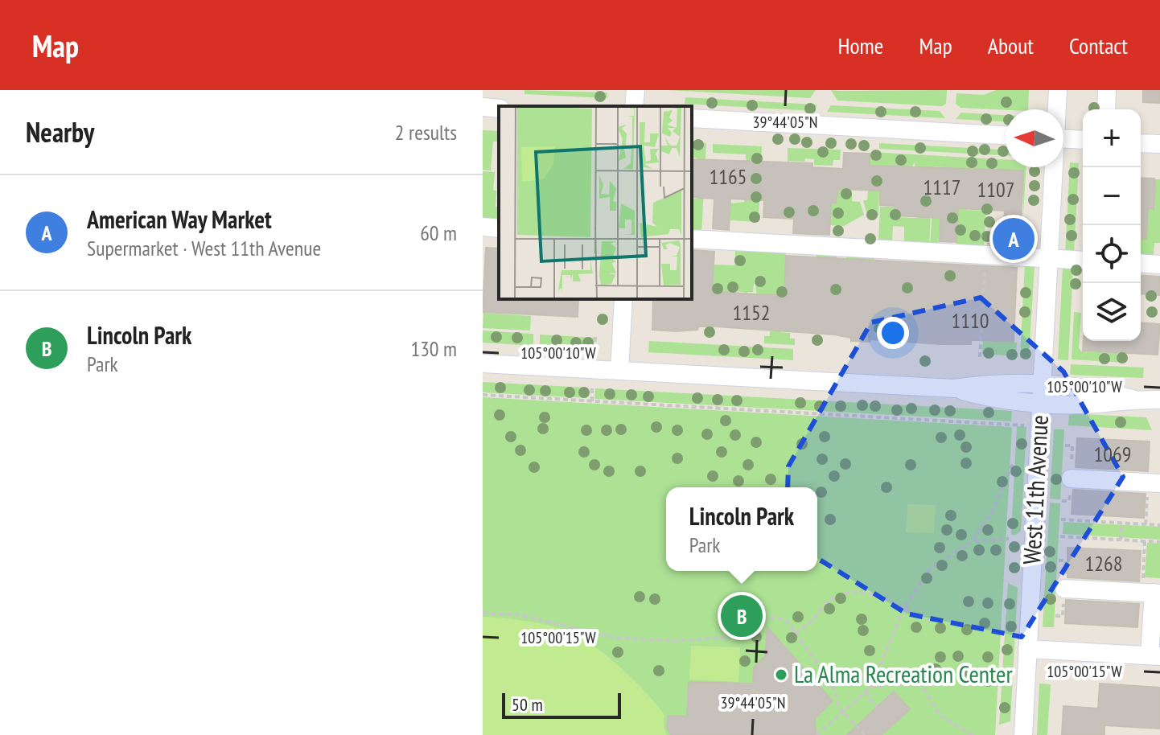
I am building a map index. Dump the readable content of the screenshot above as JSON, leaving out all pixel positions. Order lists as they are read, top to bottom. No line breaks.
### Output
{"streets":{"street":["West 11th Avenue"]},"places":["La Alma Recreation Center"],"house_numbers":["1165","1117","1107","1152","1110","1069","1268"],"scale_bar":"50 m","north":"left","page":{"header":"Map","nav":["Home","Map","About","Contact"],"heading":["Nearby","2 results"],"map_buttons":["+","−"],"list":[{"mark":"A","name":"American Way Market","note":"Supermarket · West 11th Avenue","value":"60 m"},{"mark":"B","name":"Lincoln Park","note":"Park","value":"130 m"}],"pins":["A","B"],"popup":["Lincoln Park","Park"],"scale":"50 m"},"coordinates":["39°44'05\"N","105°00'10\"W","105°00'15\"W"]}
